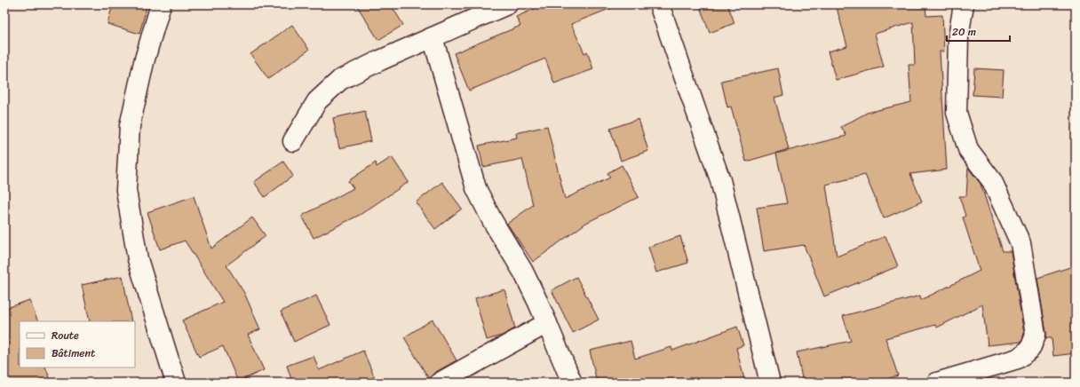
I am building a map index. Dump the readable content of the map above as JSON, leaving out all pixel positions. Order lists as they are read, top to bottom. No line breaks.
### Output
{"legend":["Route","Bâtiment"],"scale_bar":"20 m"}
